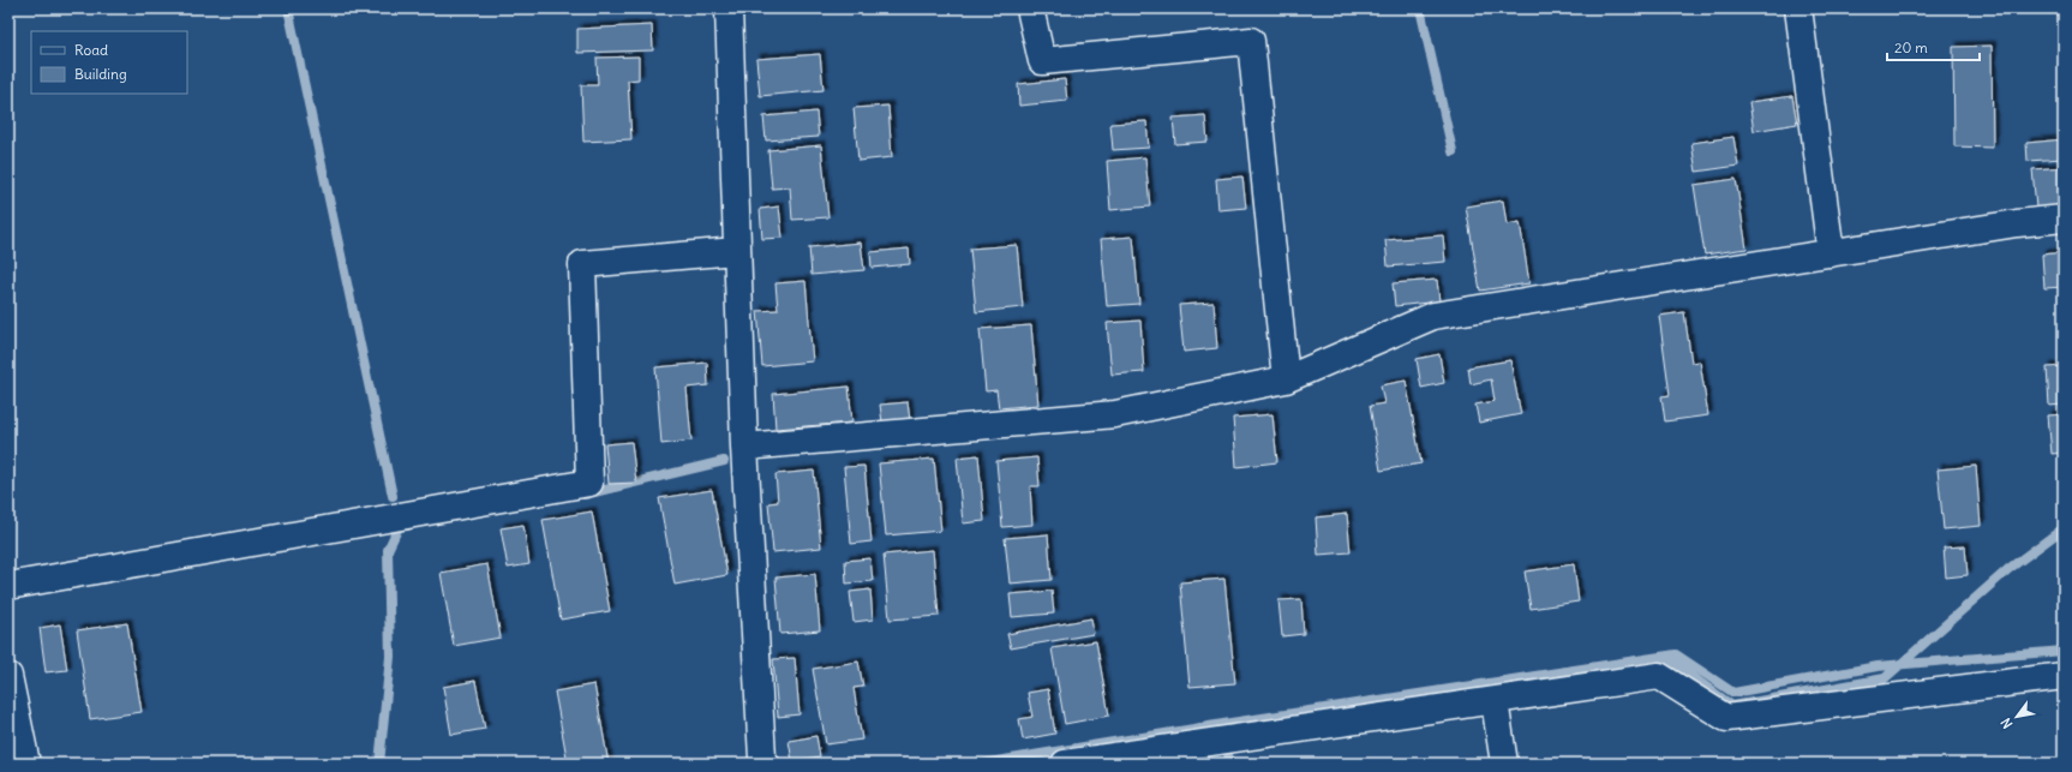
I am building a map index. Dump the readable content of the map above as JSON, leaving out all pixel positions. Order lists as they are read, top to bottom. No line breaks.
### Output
{"legend":["Road","Building"],"scale_bar":"20 m","north":"bottom left"}
